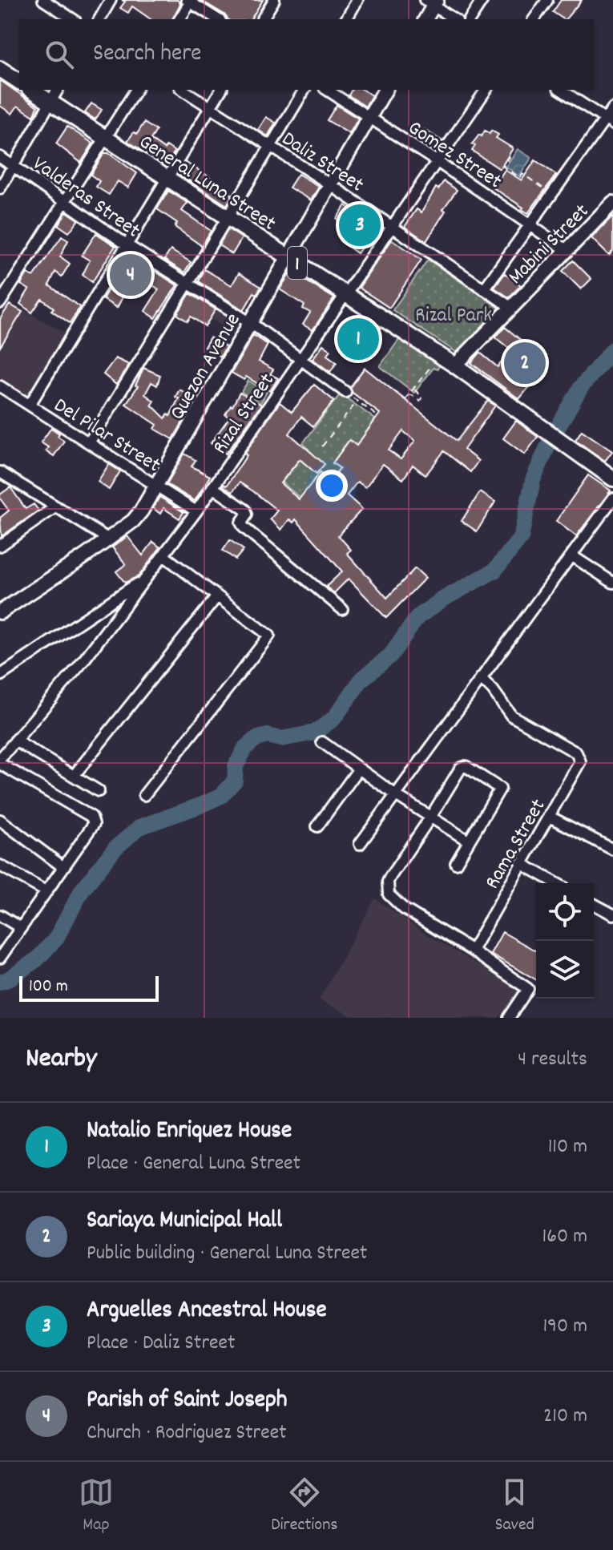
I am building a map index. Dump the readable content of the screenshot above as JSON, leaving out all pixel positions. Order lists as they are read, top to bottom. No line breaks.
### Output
{"streets":{"main road":["General Luna Street","1"],"street":["Gomez Street","Daliz Street","Valderas Street","Mabini Street","Quezon Avenue","Rizal Street","Del Pilar Street","Rama Street"]},"crossings":[["Gomez Street","Mabini Street"],["Gomez Street","Quezon Avenue"],["Gomez Street","Rizal Street"],["Daliz Street","Mabini Street"],["Daliz Street","Quezon Avenue"],["Daliz Street","Rizal Street"],["General Luna Street","Mabini Street"],["General Luna Street","Quezon Avenue"],["General Luna Street","Rizal Street"],["Valderas Street","Quezon Avenue"],["Valderas Street","Rizal Street"],["Quezon Avenue","Del Pilar Street"],["Rizal Street","Del Pilar Street"]],"parks":["Rizal Park"],"scale_bar":"100 m","page":{"search":"Search here","pins":["3","4","1","2"],"scale":"100 m","heading":["Nearby","4 results"],"list":[{"mark":"1","name":"Natalio Enriquez House","note":"Place · General Luna Street","value":"110 m"},{"mark":"2","name":"Sariaya Municipal Hall","note":"Public building · General Luna Street","value":"160 m"},{"mark":"3","name":"Arguelles Ancestral House","note":"Place · Daliz Street","value":"190 m"},{"mark":"4","name":"Parish of Saint Joseph","note":"Church · Rodriguez Street","value":"210 m"}],"nav":["Map","Directions","Saved"]}}
